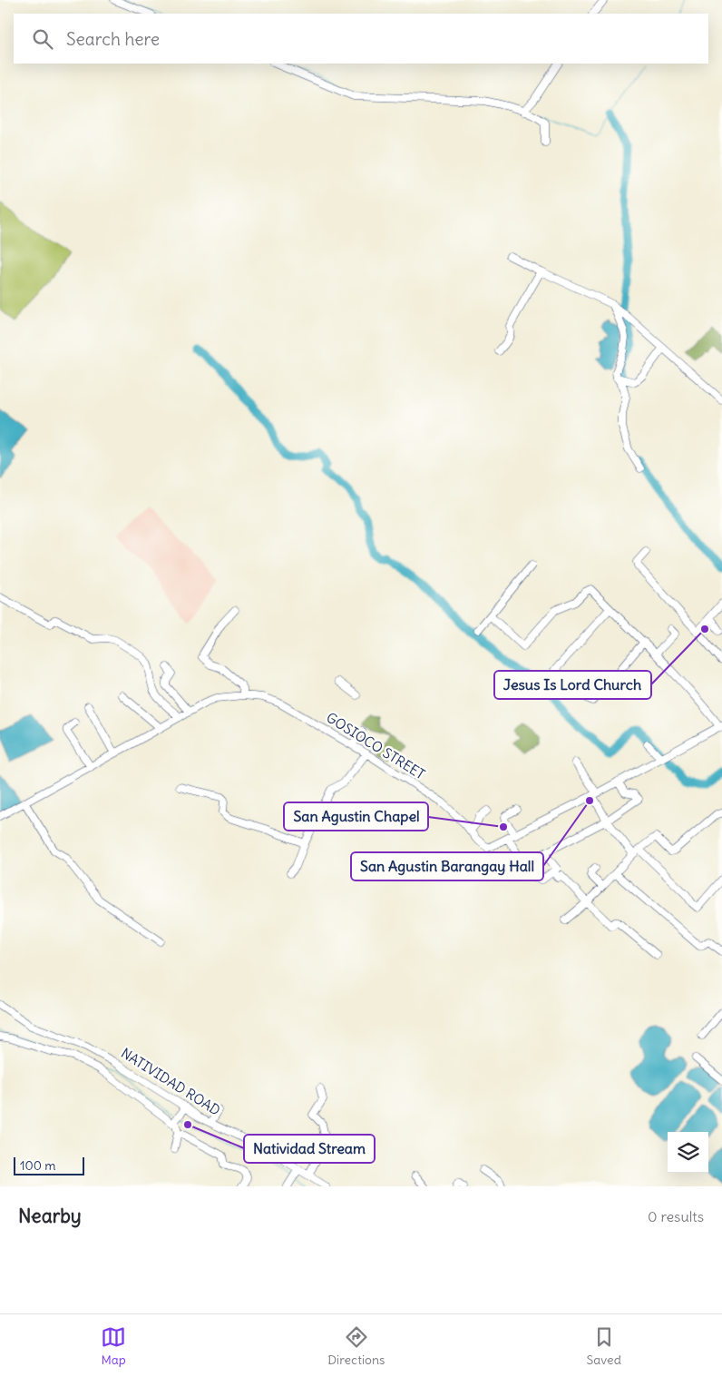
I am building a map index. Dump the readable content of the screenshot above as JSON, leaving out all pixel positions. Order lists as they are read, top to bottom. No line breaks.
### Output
{"streets":{"street":["GOSIOCO STREET","NATIVIDAD ROAD"]},"places":["Jesus Is Lord Church","San Agustin Barangay Hall","San Agustin Chapel","Natividad Stream"],"scale_bar":"100 m","page":{"search":"Search here","scale":"100 m","heading":["Nearby","0 results"],"nav":["Map","Directions","Saved"]}}
